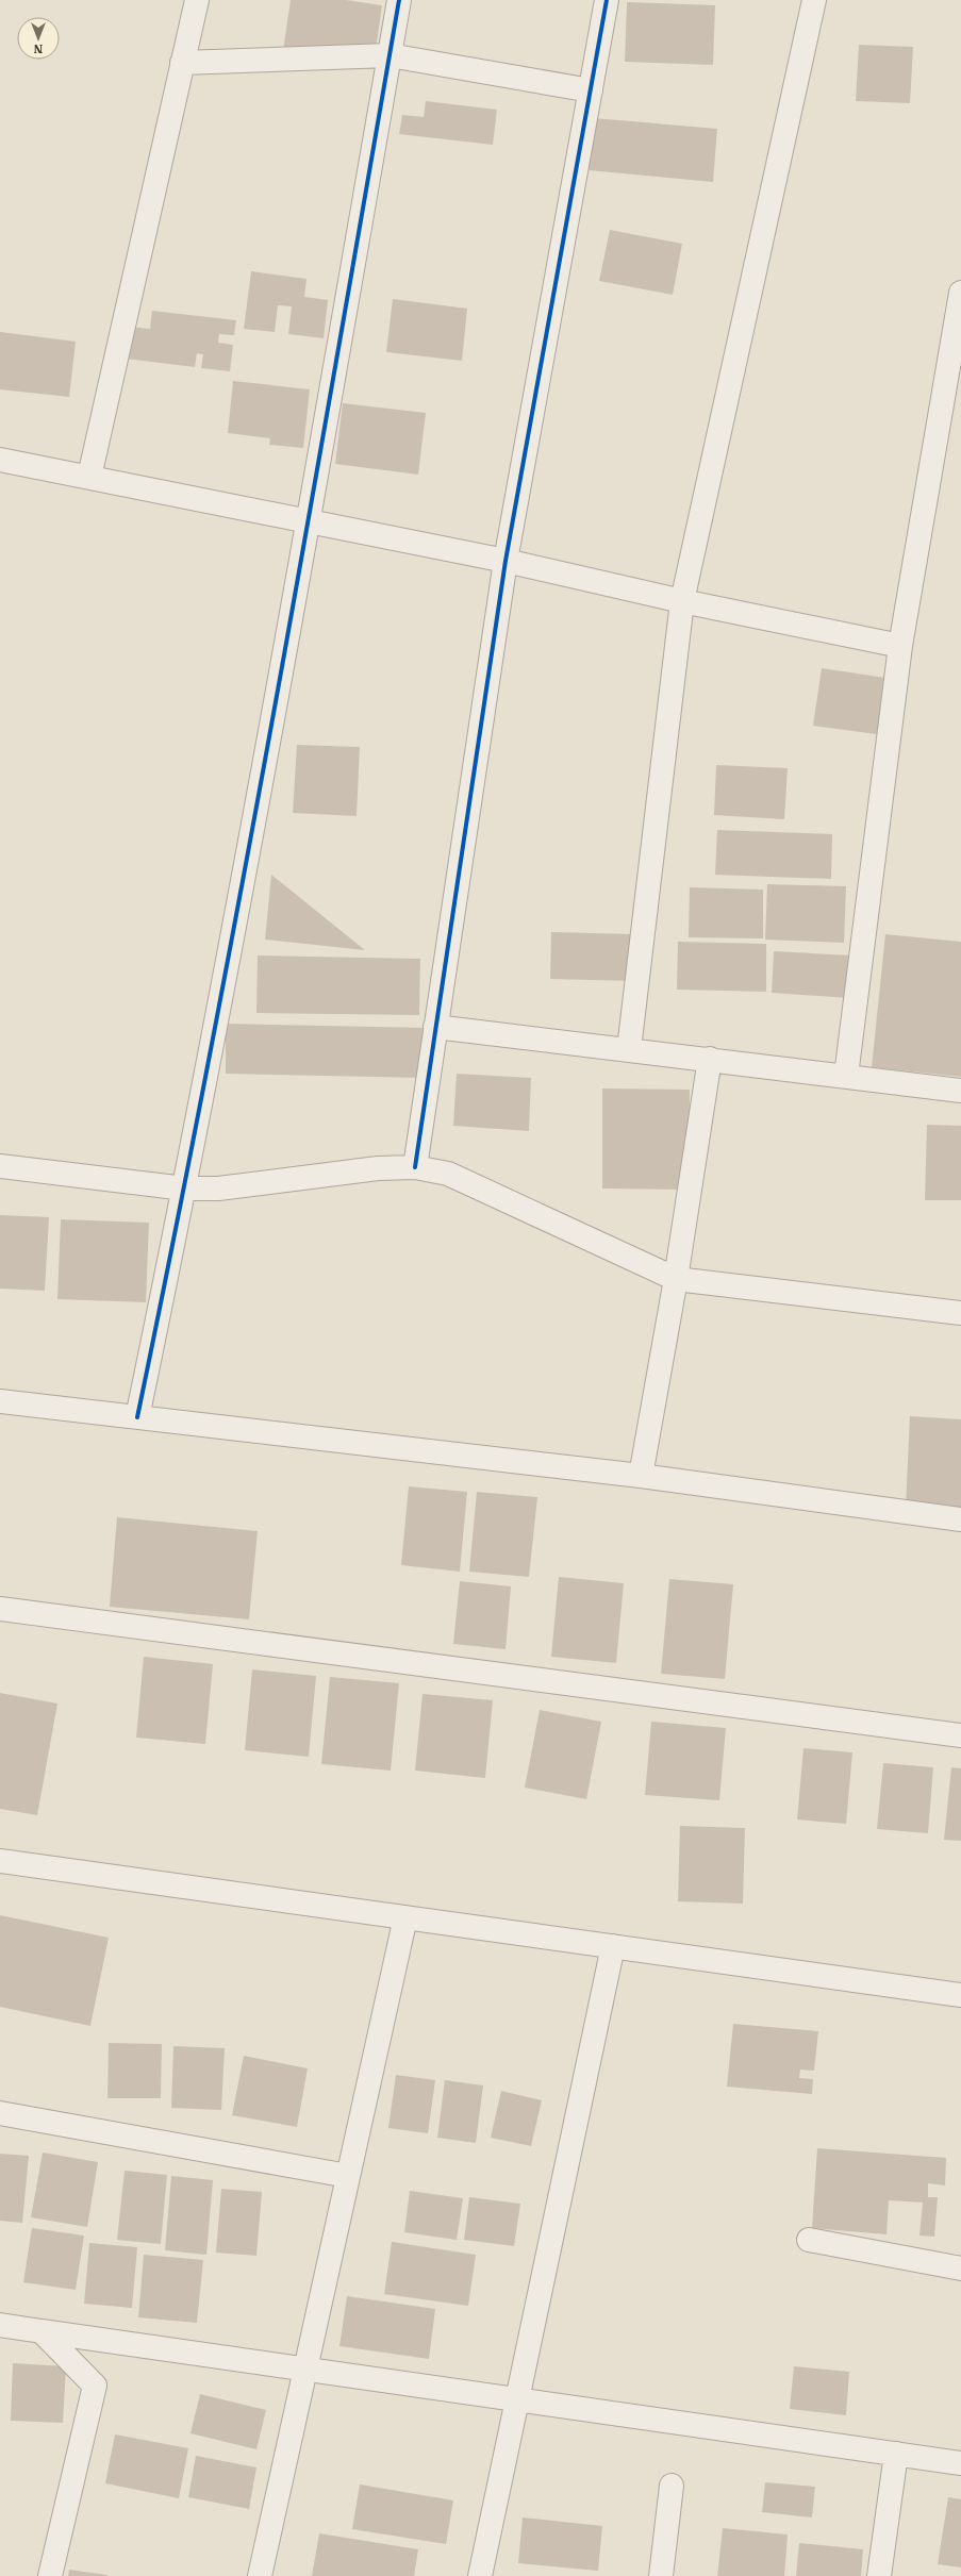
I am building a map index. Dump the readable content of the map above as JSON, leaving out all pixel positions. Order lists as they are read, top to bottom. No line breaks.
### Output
{"north":"bottom"}
